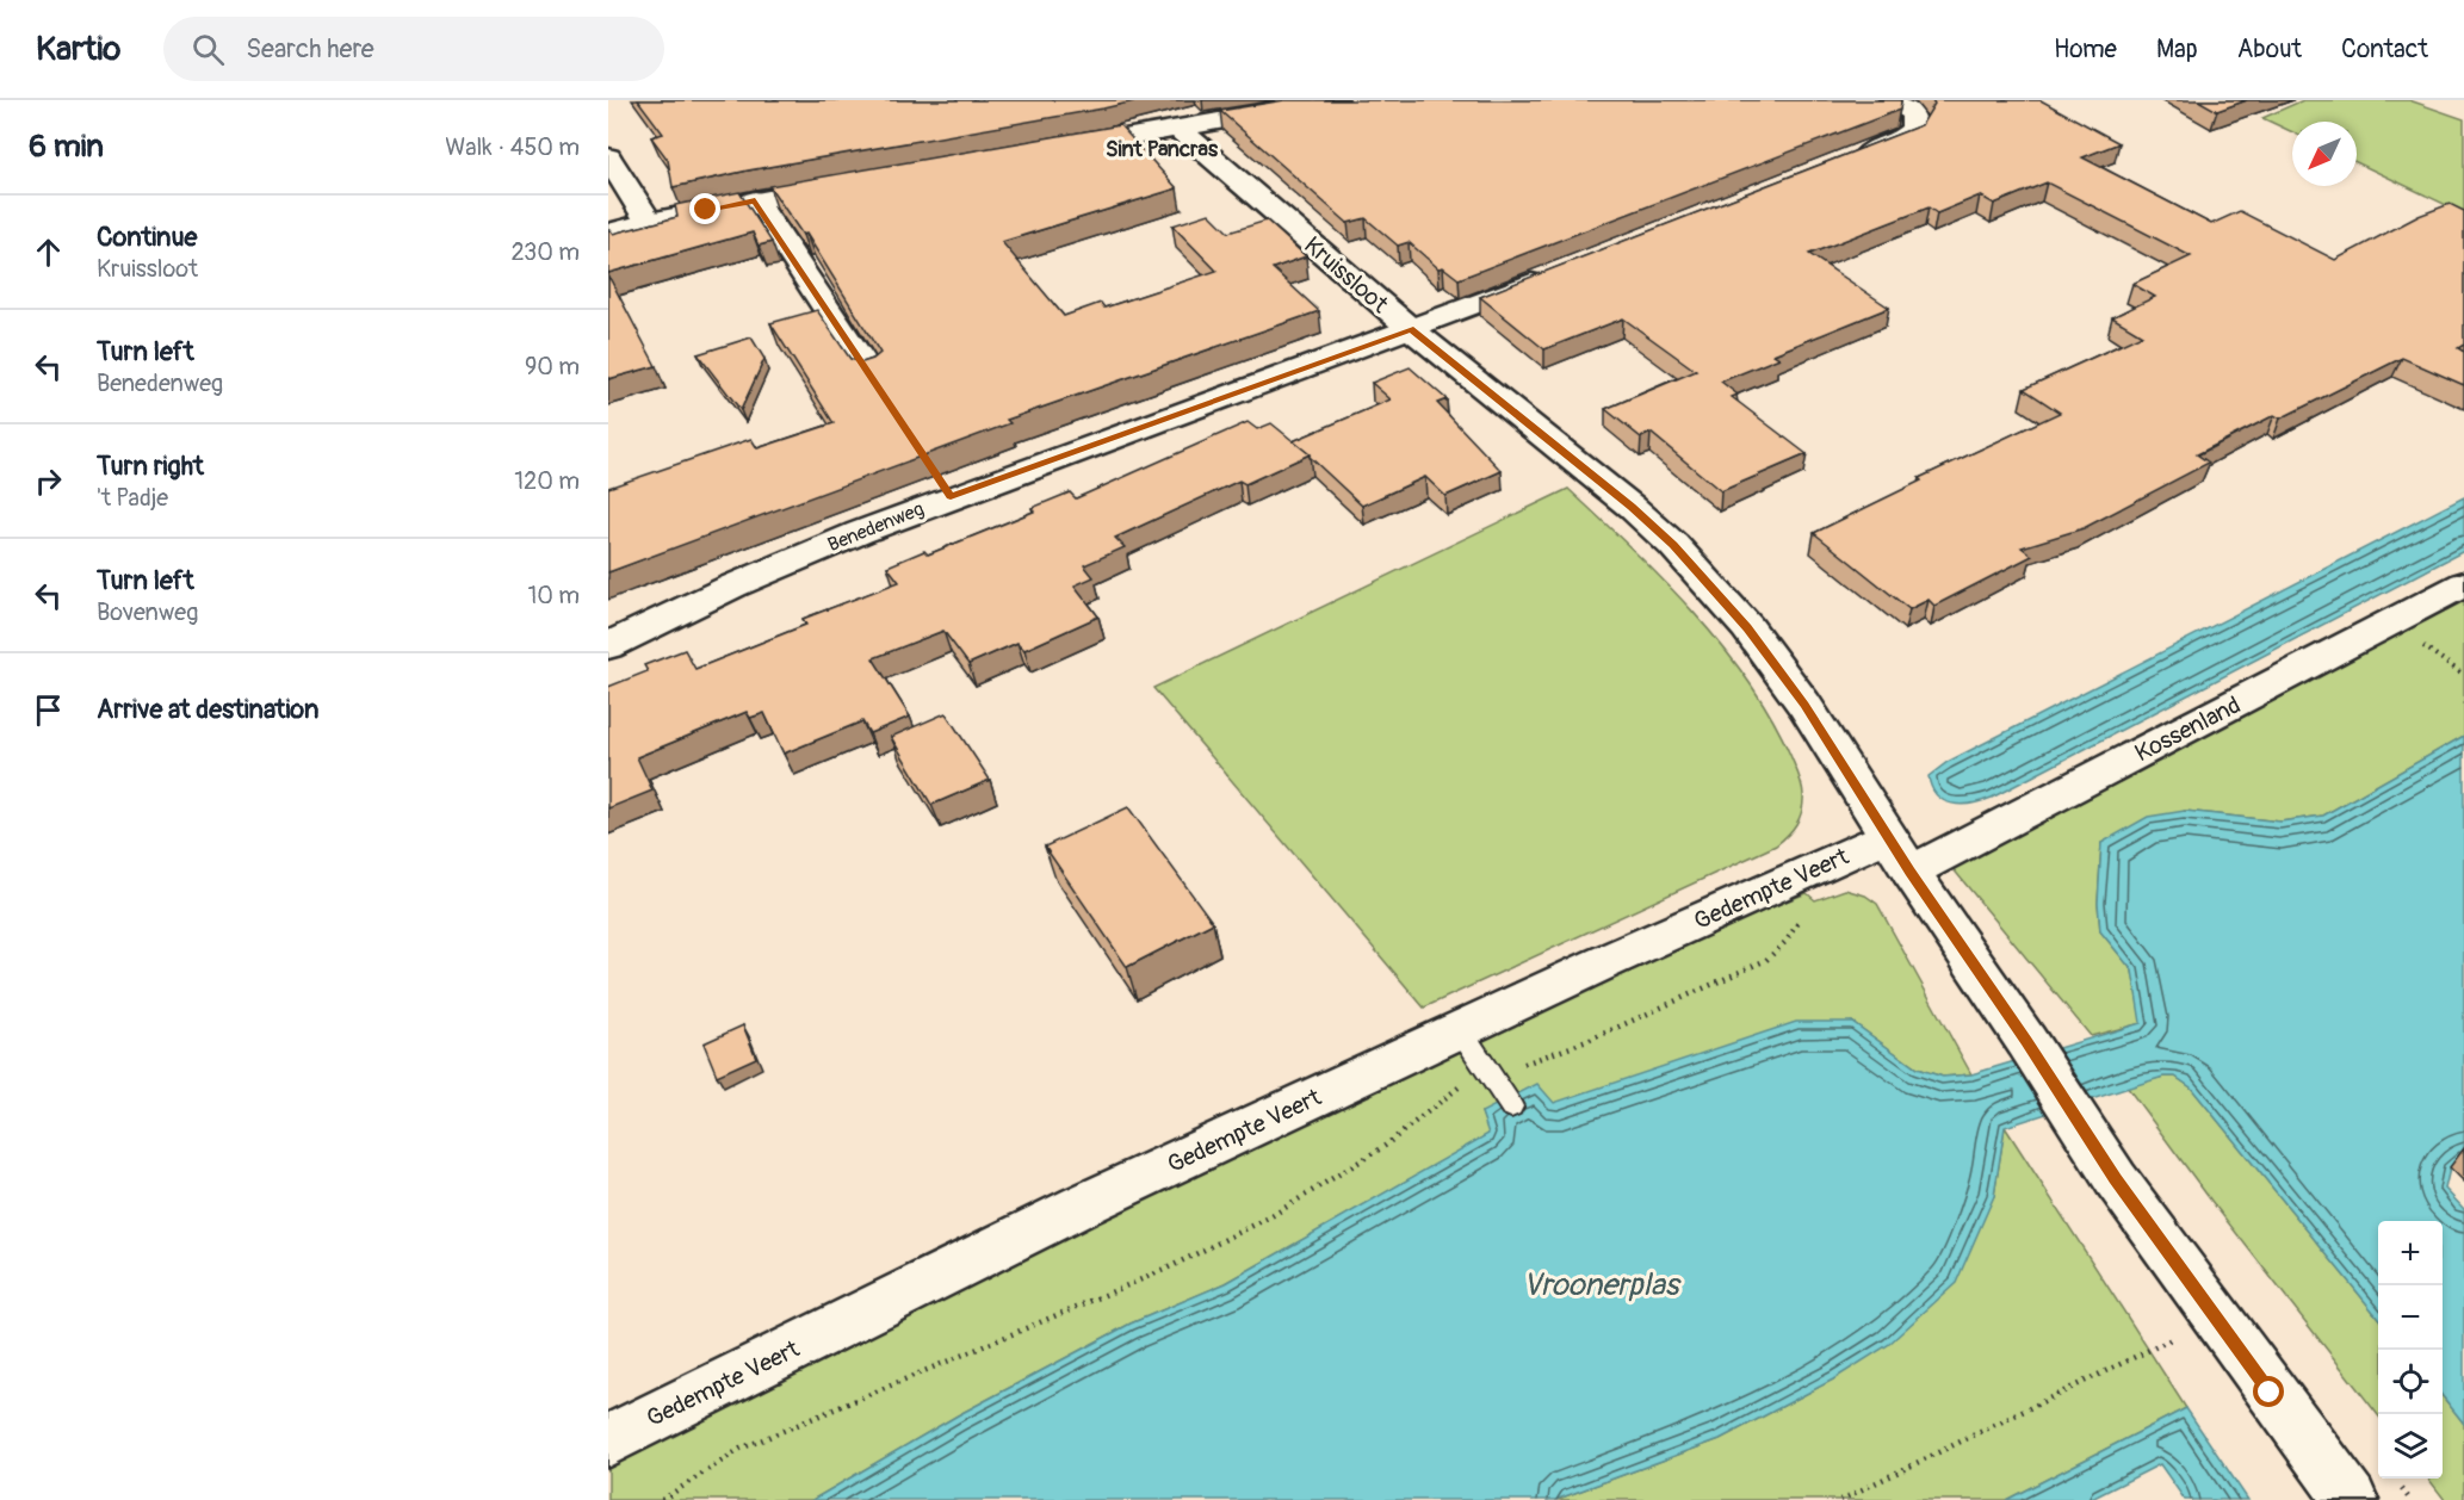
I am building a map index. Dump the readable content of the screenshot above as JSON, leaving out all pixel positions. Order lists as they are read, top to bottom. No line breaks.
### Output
{"streets":{"street":["Kruissloot","Benedenweg","Kossenland","Gedempte Veert"]},"crossings":[["Kruissloot","Benedenweg"],["Kruissloot","Kossenland"],["Kruissloot","Gedempte Veert"],["Kossenland","Gedempte Veert"]],"districts":["Sint Pancras"],"water":["Vroonerplas"],"north":"bottom left","page":{"header":"Kartio","search":"Search here","nav":["Home","Map","About","Contact"],"heading":["6 min","Walk · 450 m"],"list":[["Continue","Kruissloot","230 m"],["Turn left","Benedenweg","90 m"],["Turn right","'t Padje","120 m"],["Turn left","Bovenweg","10 m"],"Arrive at destination"],"map_buttons":["+","−"]}}
